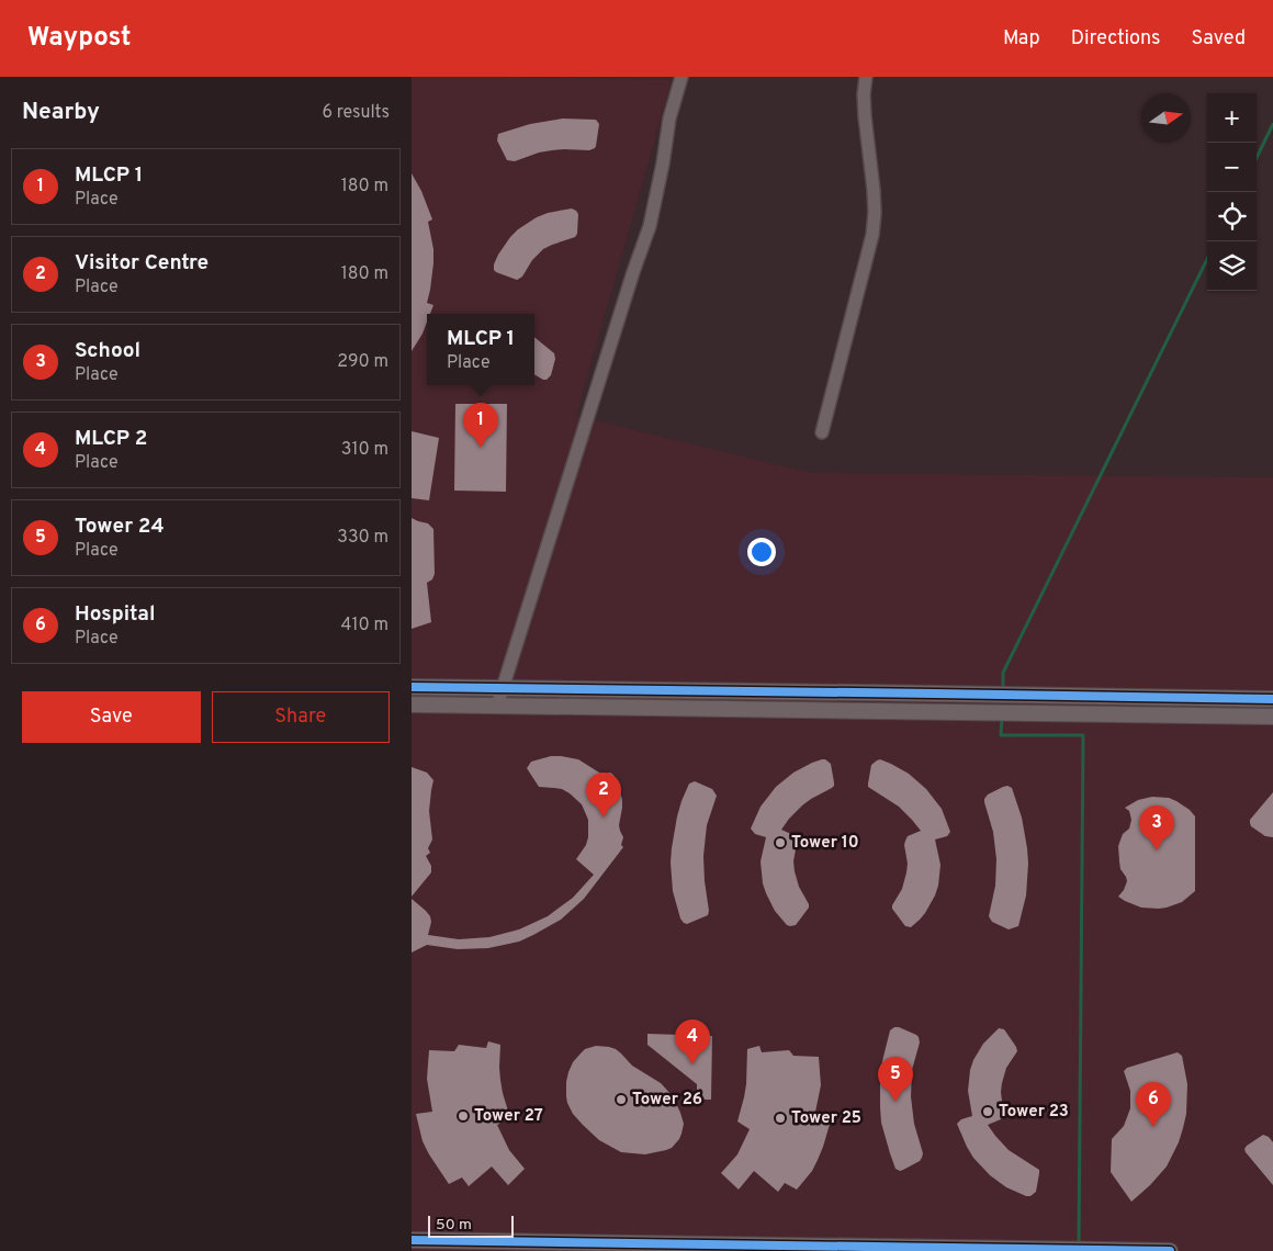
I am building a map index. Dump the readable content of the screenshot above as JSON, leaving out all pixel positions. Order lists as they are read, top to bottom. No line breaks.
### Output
{"places":["Tower 10","Tower 26","Tower 23","Tower 27","Tower 25"],"scale_bar":"50 m","north":"right","page":{"header":"Waypost","nav":["Map","Directions","Saved"],"heading":["Nearby","6 results"],"map_buttons":["+","−"],"list":[{"mark":"1","name":"MLCP 1","note":"Place","value":"180 m"},{"mark":"2","name":"Visitor Centre","note":"Place","value":"180 m"},{"mark":"3","name":"School","note":"Place","value":"290 m"},{"mark":"4","name":"MLCP 2","note":"Place","value":"310 m"},{"mark":"5","name":"Tower 24","note":"Place","value":"330 m"},{"mark":"6","name":"Hospital","note":"Place","value":"410 m"}],"popup":["MLCP 1","Place"],"pins":["1","2","3","4","5","6"],"buttons":["Save","Share"],"scale":"50 m"}}
